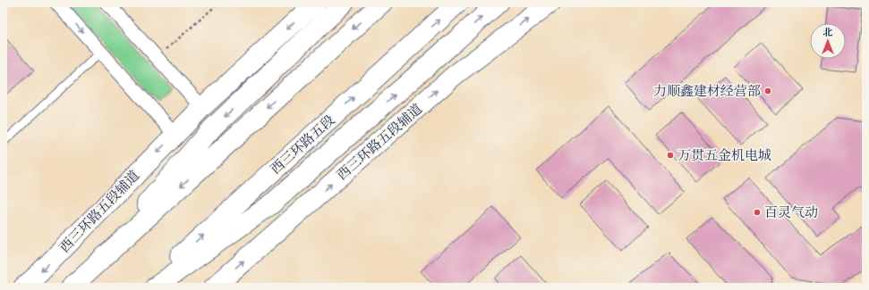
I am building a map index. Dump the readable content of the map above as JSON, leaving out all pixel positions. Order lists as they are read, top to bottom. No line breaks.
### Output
{"streets":{"main road":["西三环路五段辅道","西三环路五段"]},"places":["力顺鑫建材经营部","万贯五金机电城","百灵气动"],"north":"top"}
